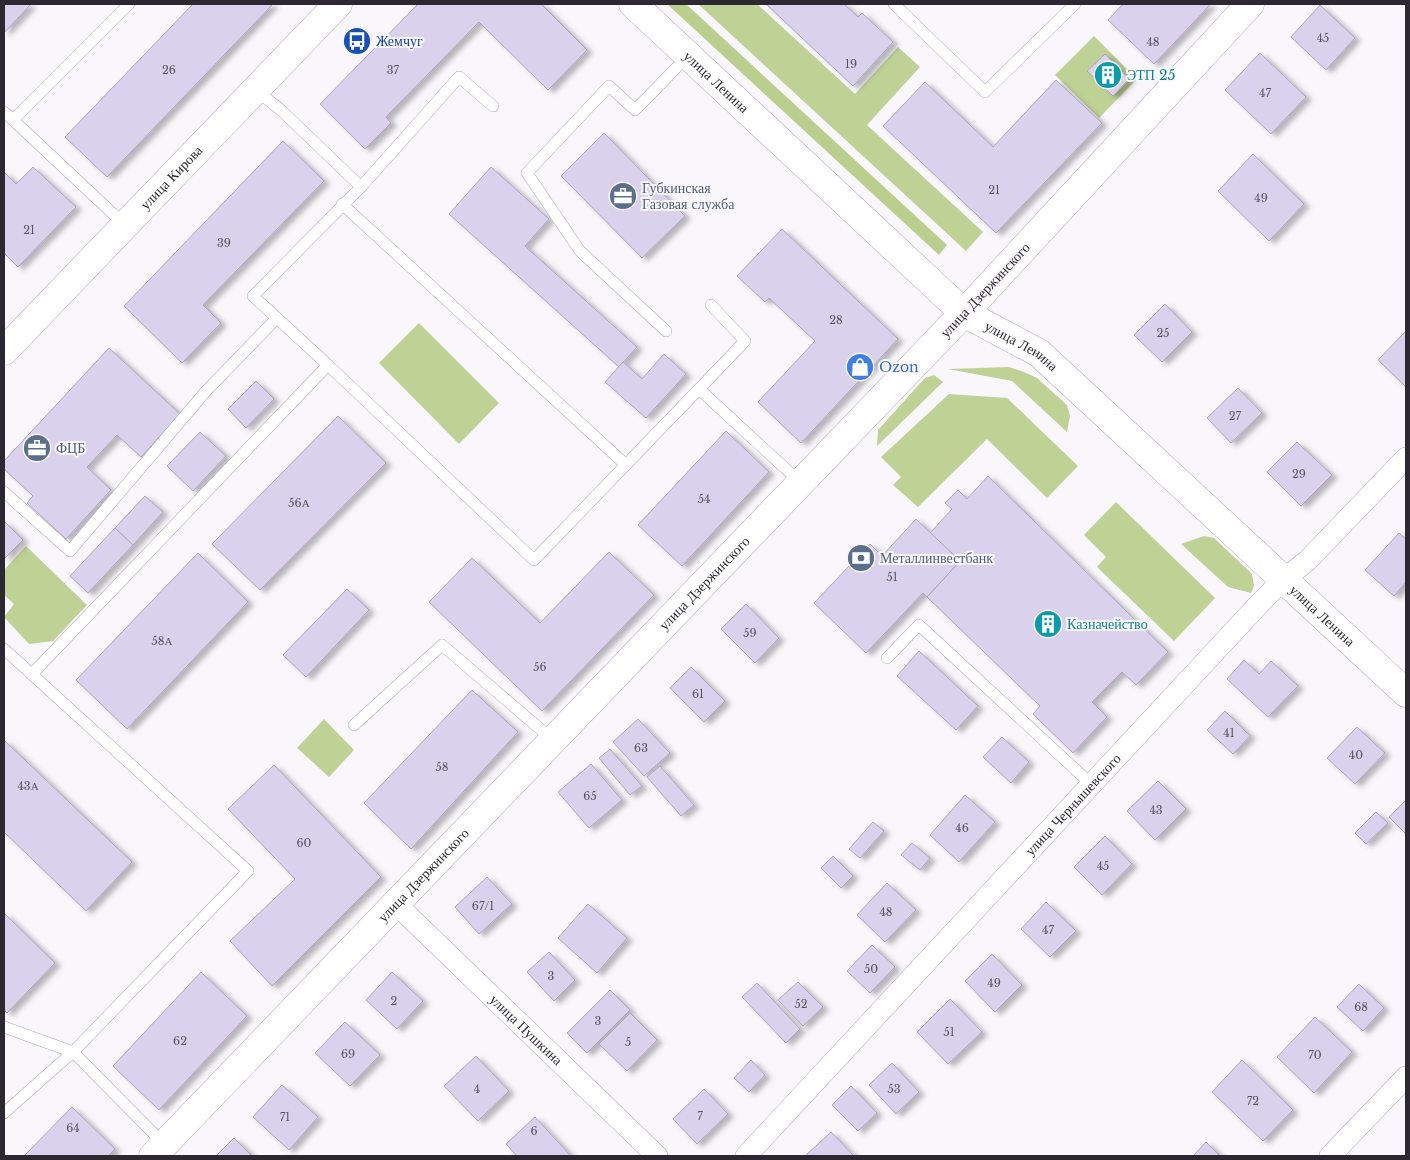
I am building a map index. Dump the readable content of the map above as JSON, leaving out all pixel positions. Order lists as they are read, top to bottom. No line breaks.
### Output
{"streets":{"main road":["улица Ленина","улица Кирова","улица Дзержинского"],"street":["улица Чернышевского","улица Пушкина"]},"crossings":[["улица Ленина","улица Дзержинского"],["улица Ленина","улица Чернышевского"],["улица Дзержинского","улица Пушкина"]],"places":{"bus stop":["Жемчуг"],"building":["ЭТП 25","Казначейство"],"office":["Губкинская Газовая служба","ФЦБ"],"shop":["Ozon"],"bank":["Металлинвестбанк"]},"house_numbers":["45","48","19","26","37","47","21","49","21","39","28","25","27","29","54","56А","51","59","58А","56","61","41","63","40","58","43А","65","43","46","60","45","67/1","48","47","50","3","49","2","52","68","3","51","62","5","69","70","4","53","72","7","71","64","6"]}
